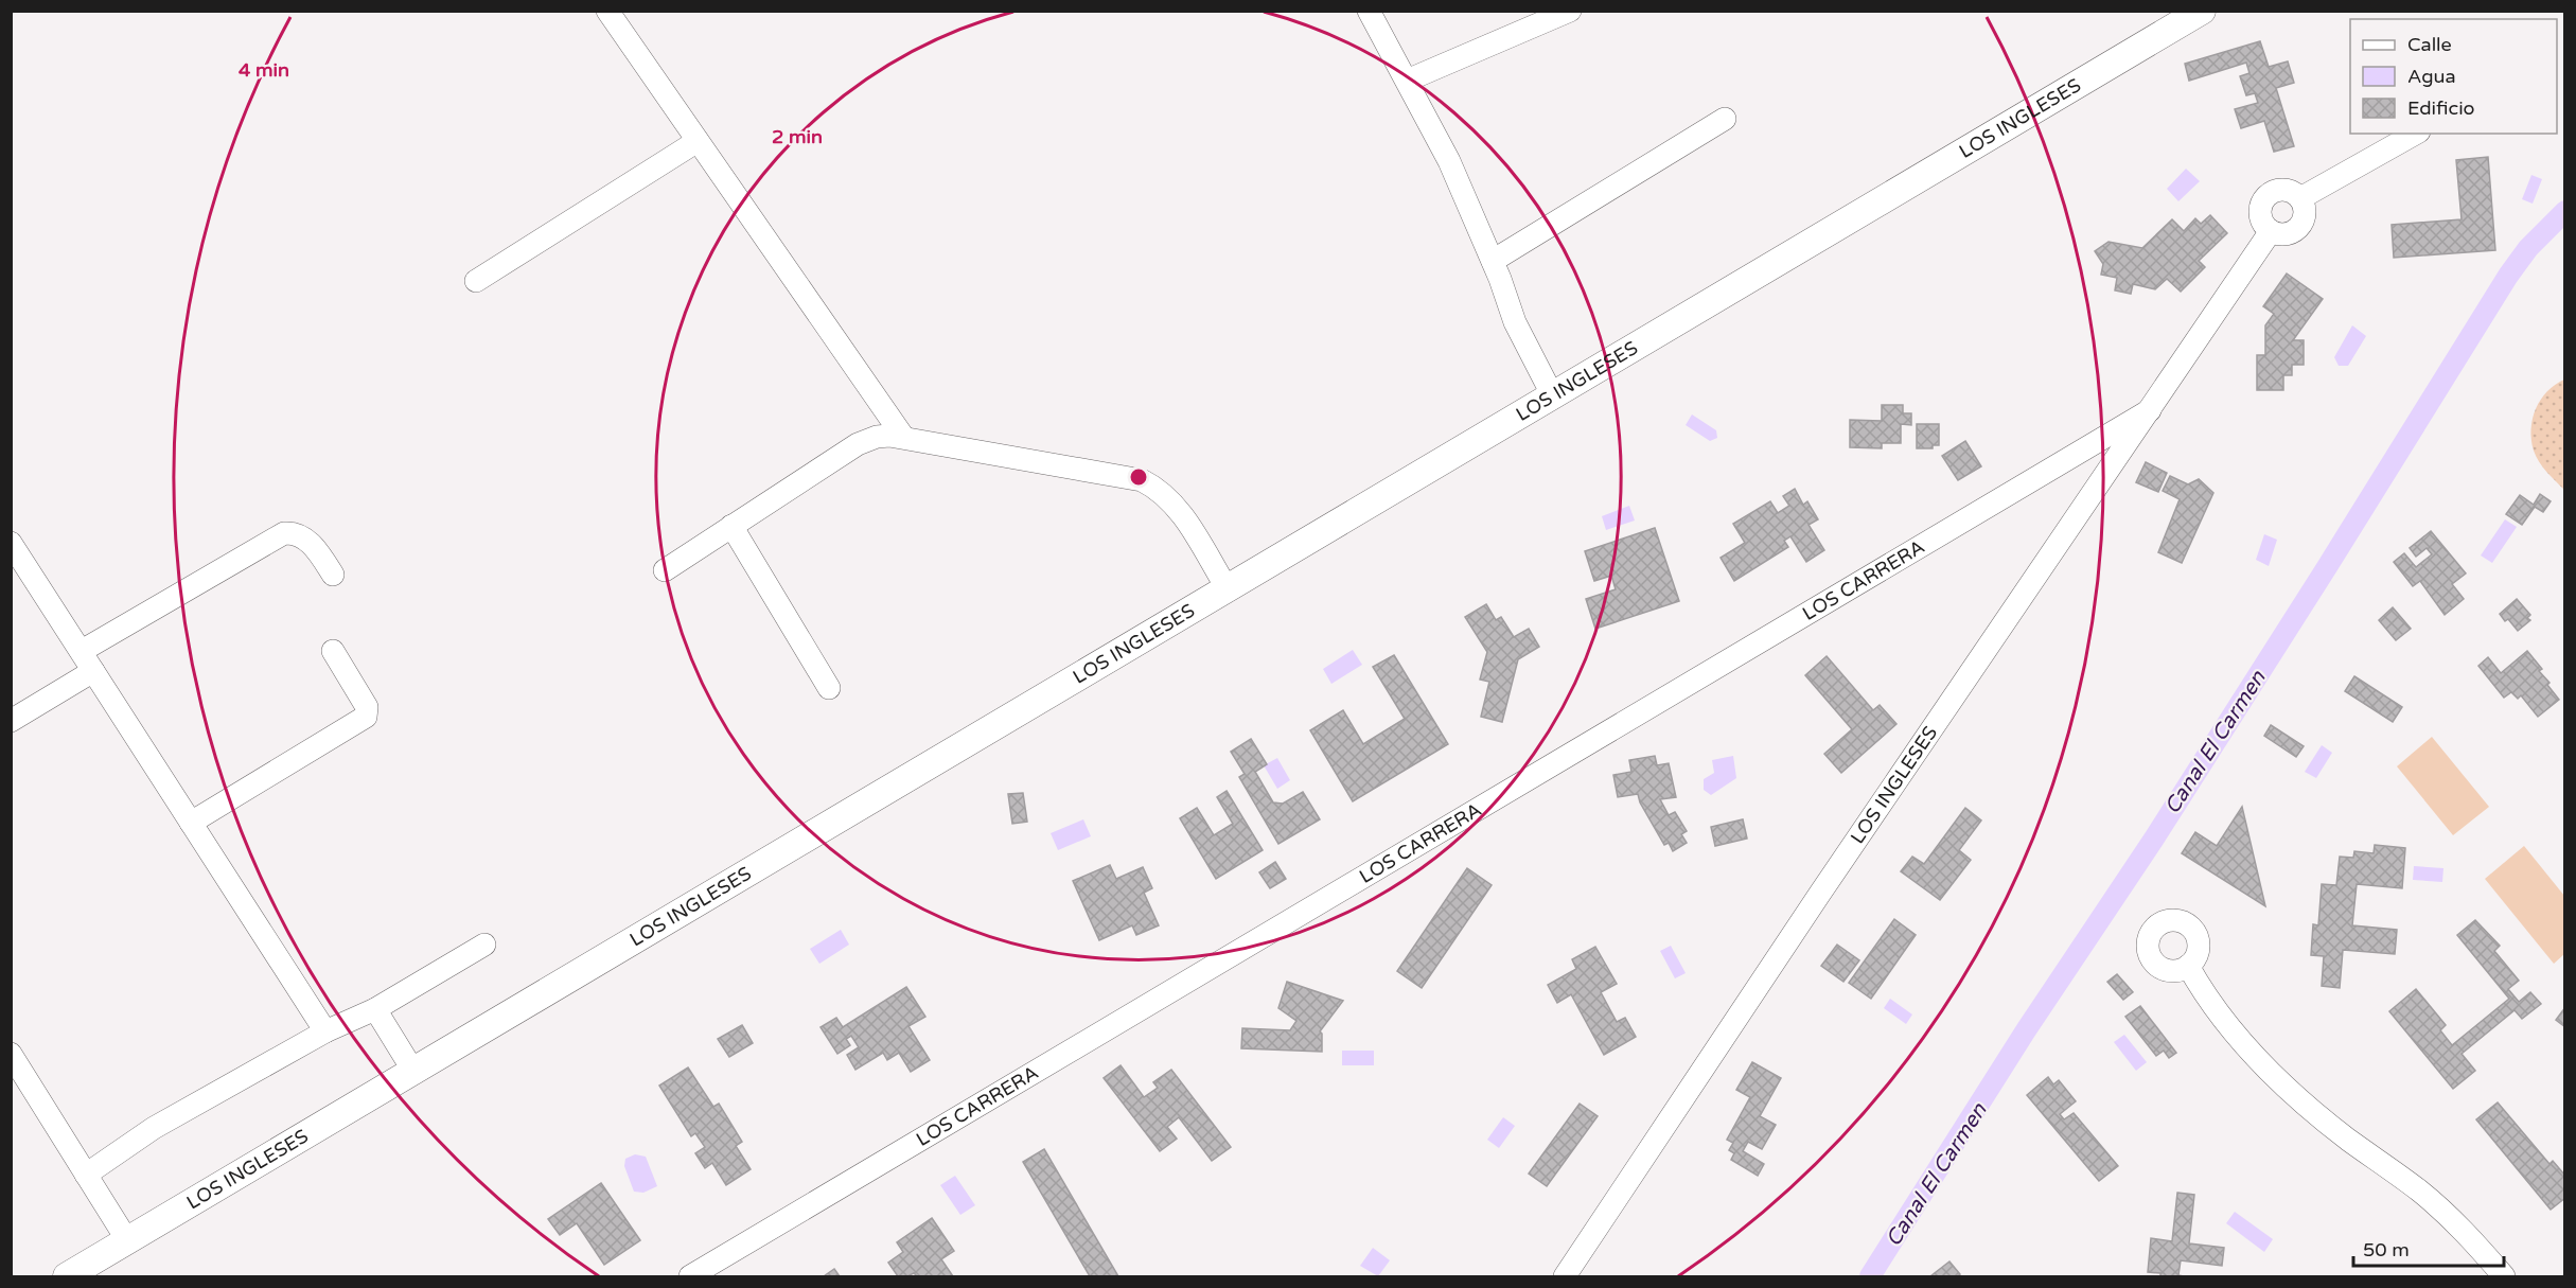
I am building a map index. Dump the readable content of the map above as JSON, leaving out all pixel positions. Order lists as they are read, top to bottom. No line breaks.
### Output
{"streets":{"street":["LOS INGLESES","LOS CARRERA"]},"crossings":[["LOS INGLESES","LOS CARRERA"]],"water":["Canal El Carmen"],"legend":["Calle","Agua","Edificio"],"scale_bar":"50 m","rings":["4 min","2 min"]}
